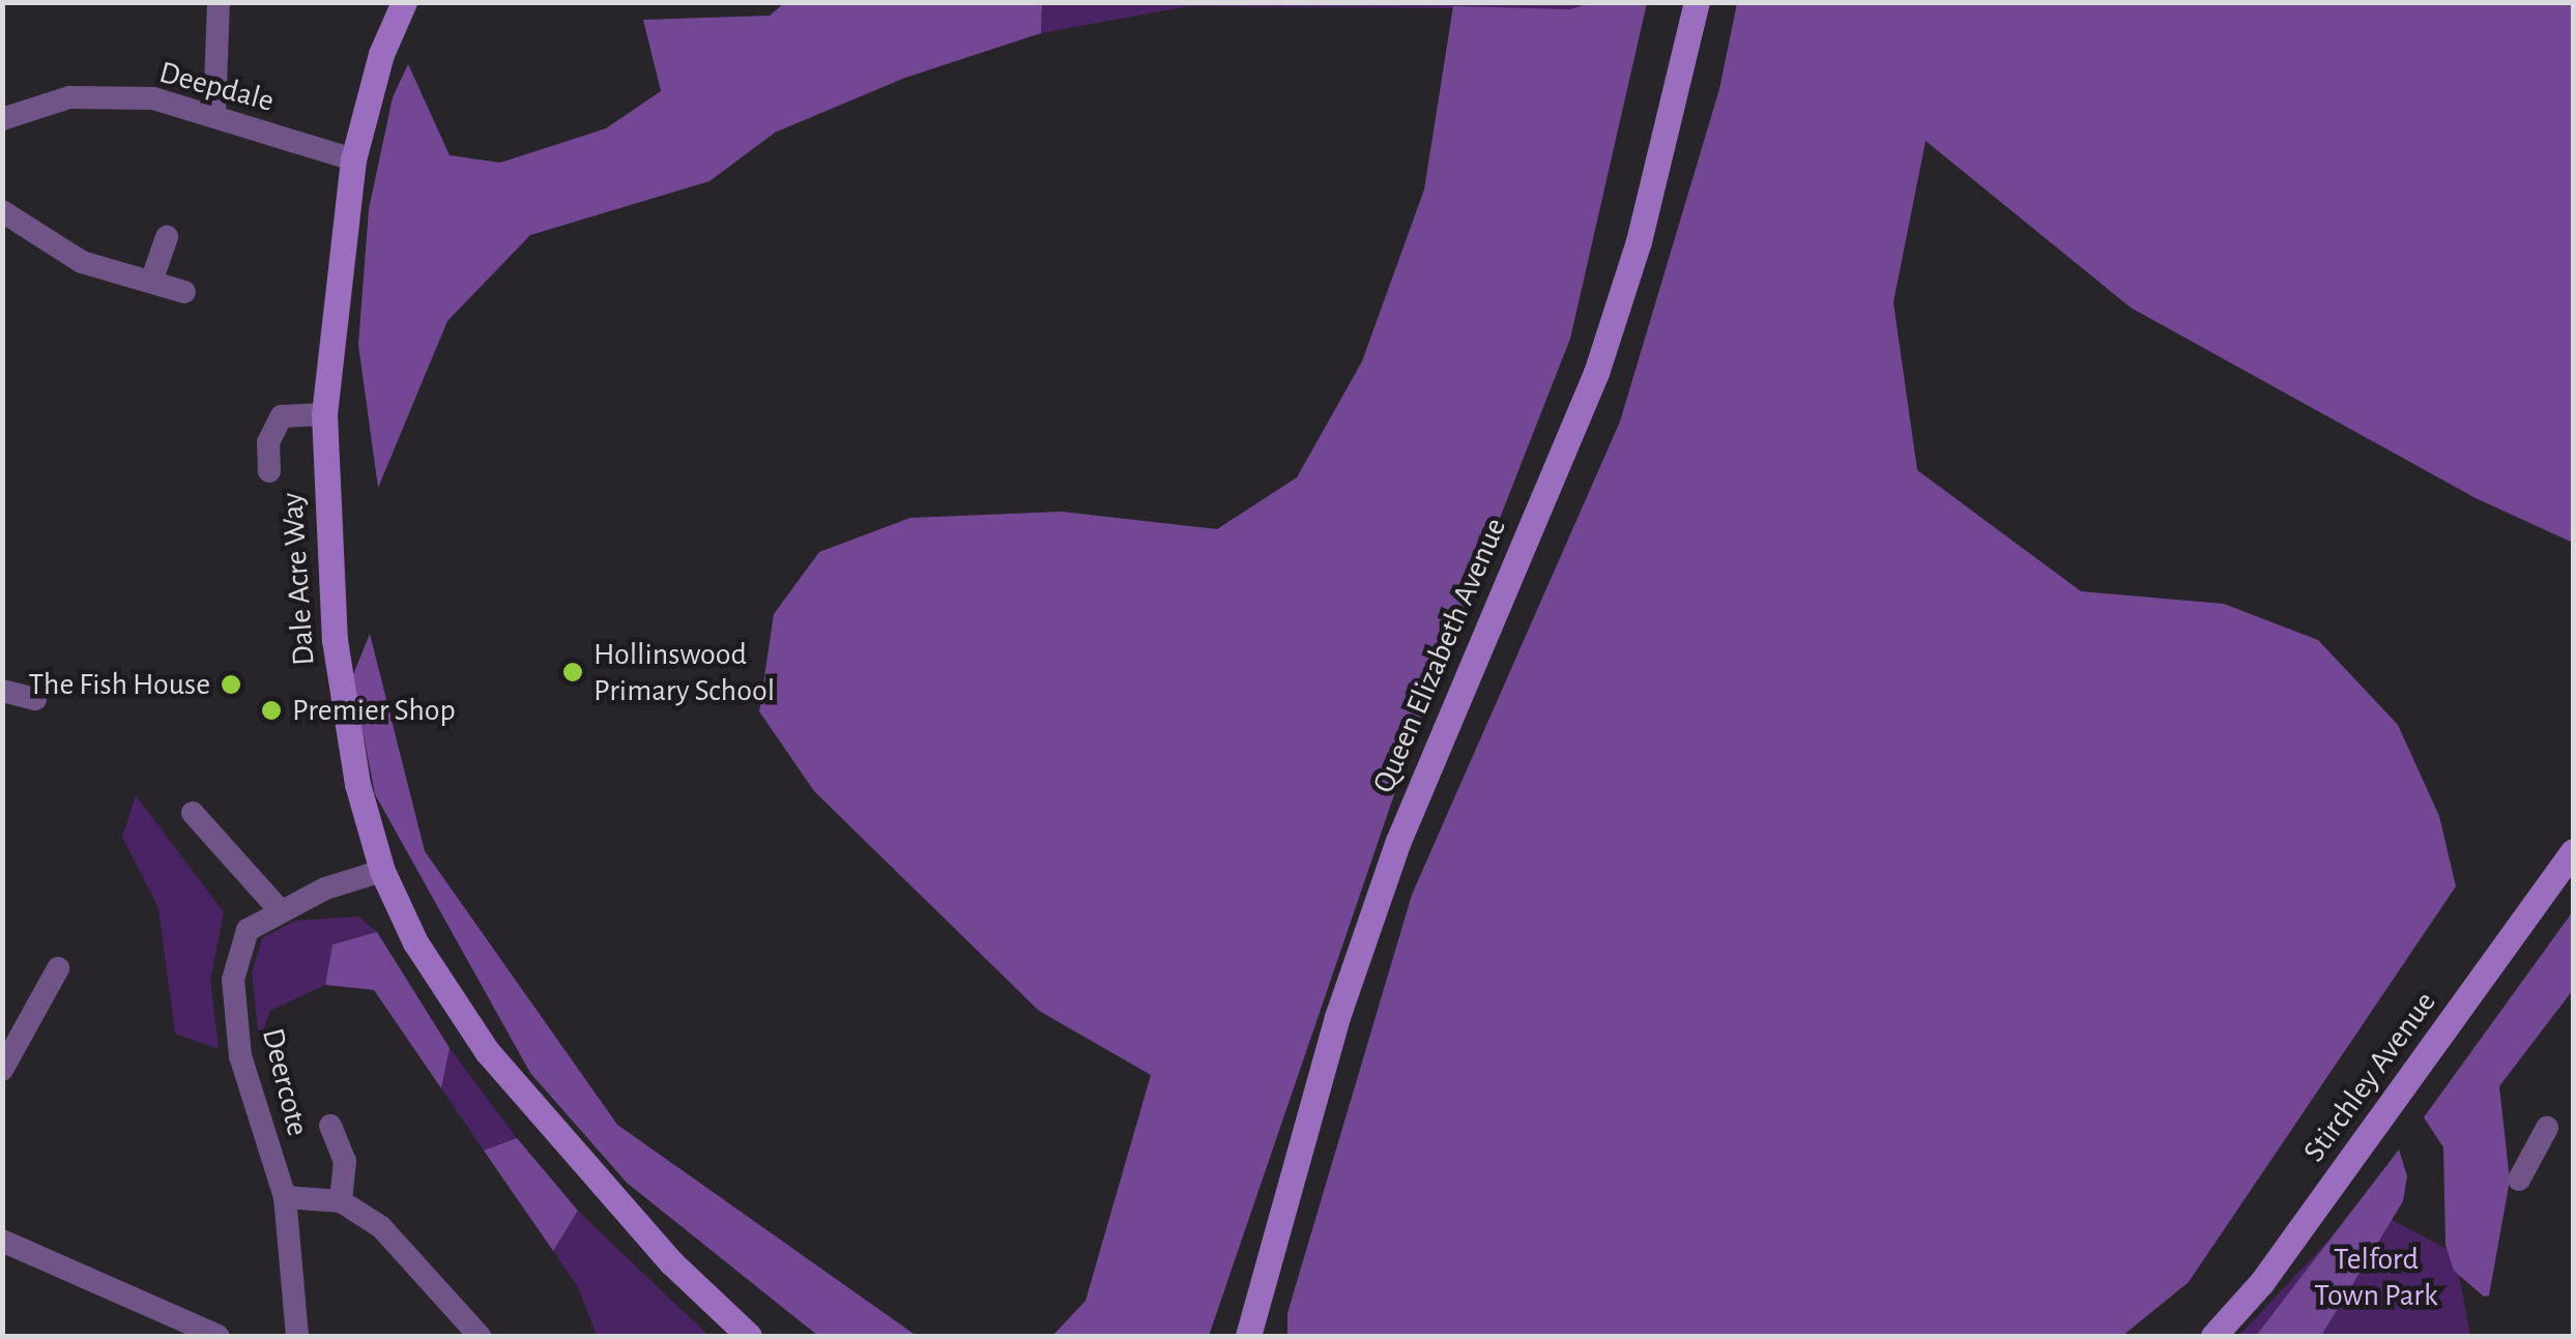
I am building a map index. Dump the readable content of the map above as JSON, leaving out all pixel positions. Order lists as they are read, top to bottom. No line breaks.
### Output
{"streets":{"street":["Deepdale","Dale Acre Way","Queen Elizabeth Avenue","Stirchley Avenue","Deercote"]},"crossings":[["Deepdale","Dale Acre Way"],["Dale Acre Way","Deercote"]],"parks":["Telford Town Park"],"places":["Hollinswood Primary School","The Fish House","Premier Shop"]}
